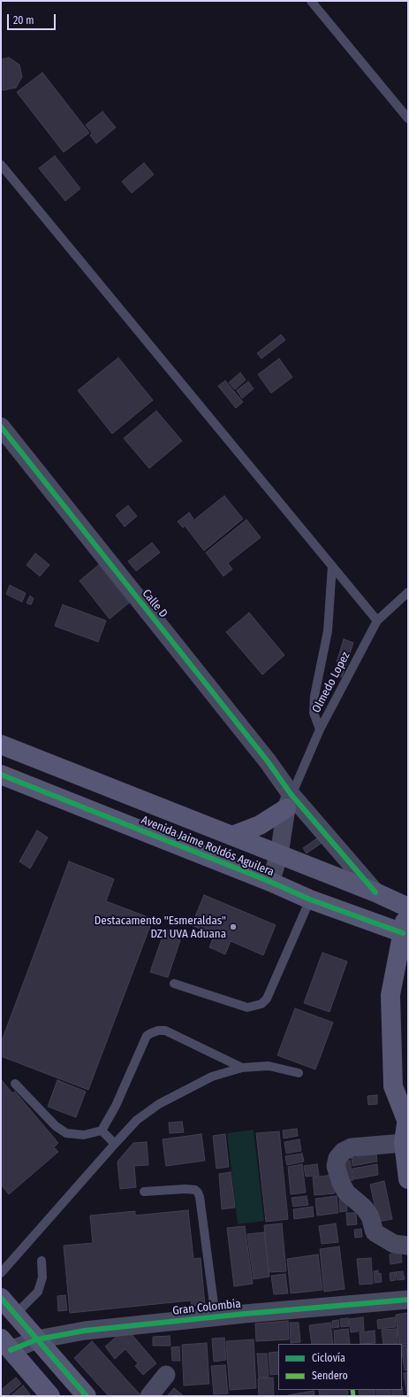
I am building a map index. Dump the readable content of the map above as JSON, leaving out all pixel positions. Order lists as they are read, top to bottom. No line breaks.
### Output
{"streets":{"street":["Calle D","Avenida Jaime Roldós Aguilera","Gran Colombia"],"lane":["Olmedo Lopez"]},"crossings":[["Calle D","Olmedo Lopez"],["Calle D","Avenida Jaime Roldós Aguilera"]],"places":["Destacamento \"Esmeraldas\" DZ1 UVA Aduana"],"legend":["Ciclovía","Sendero"],"scale_bar":"20 m"}
